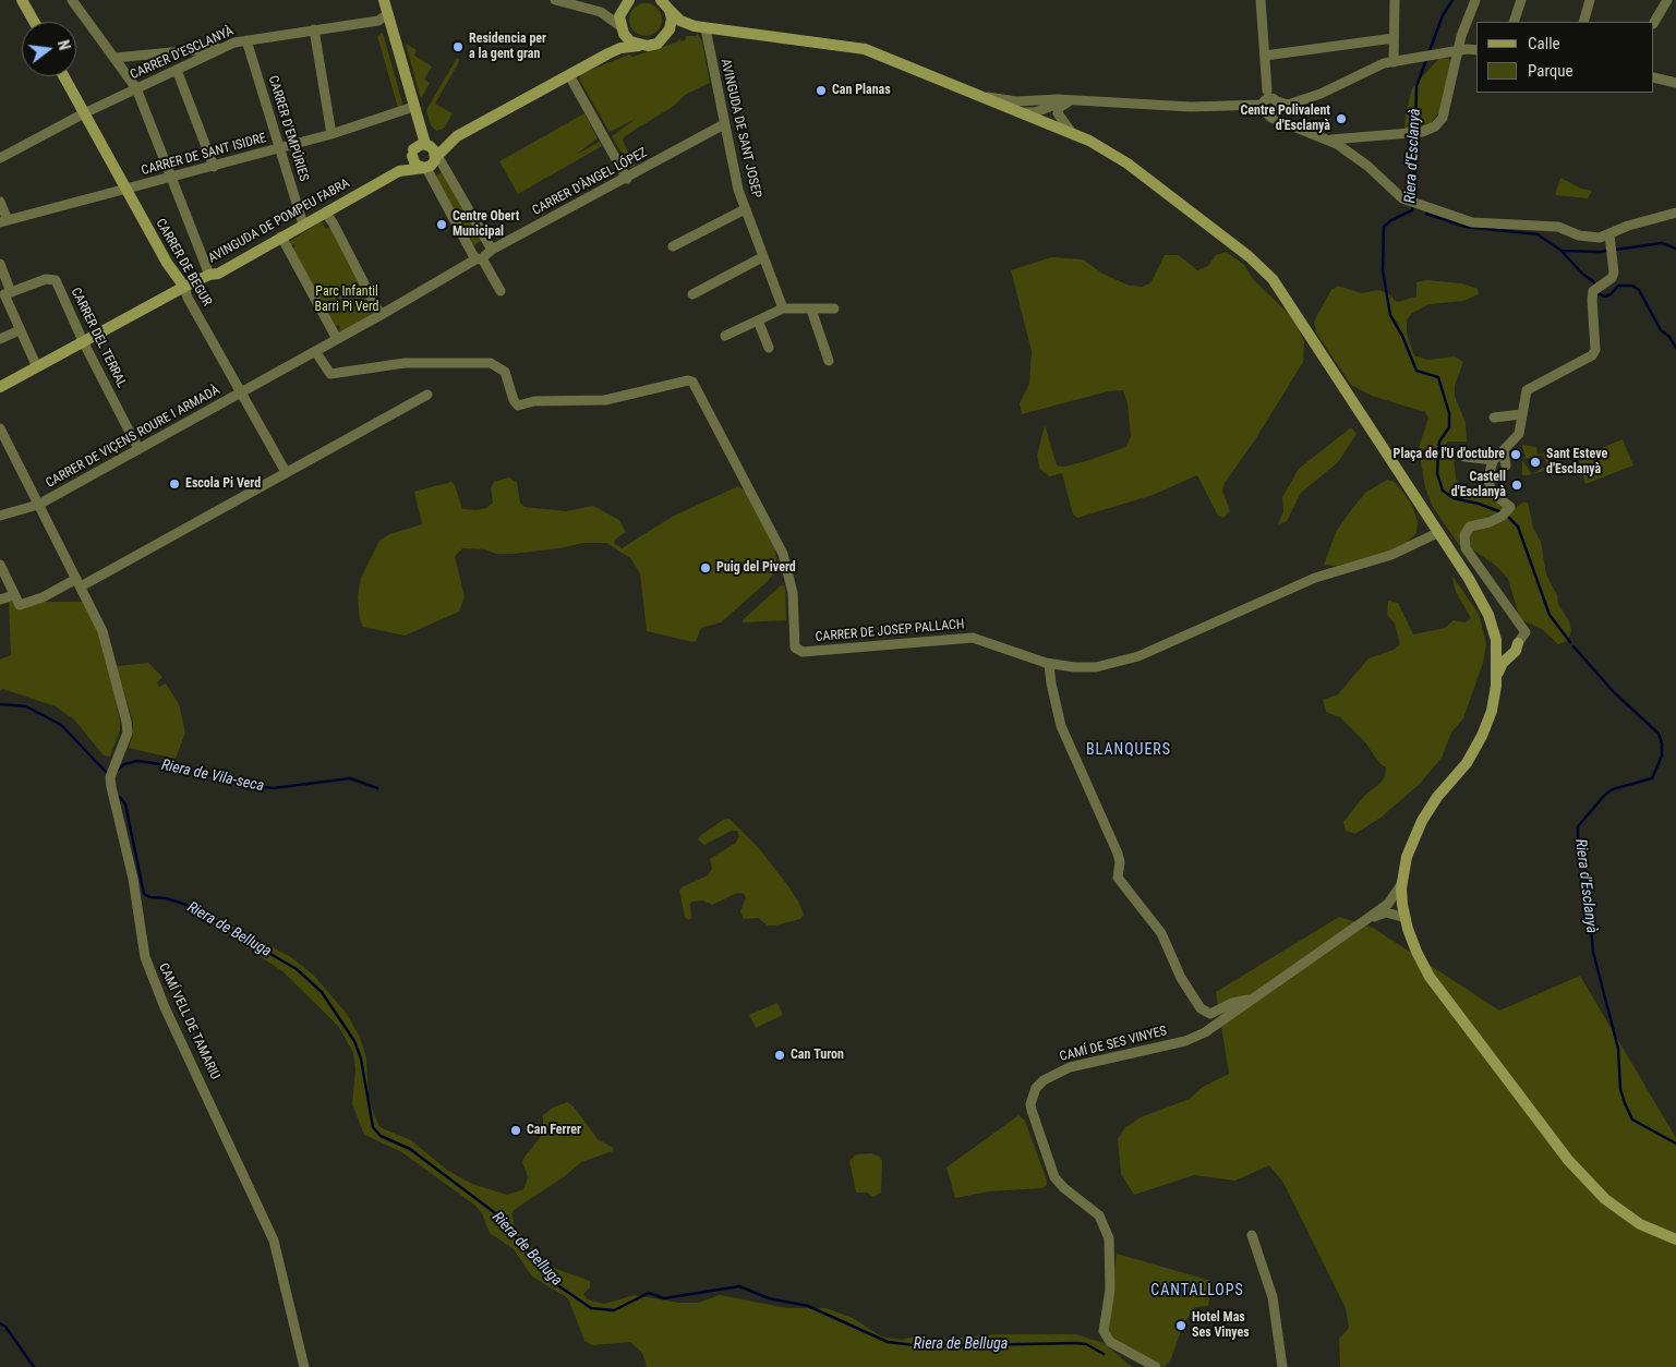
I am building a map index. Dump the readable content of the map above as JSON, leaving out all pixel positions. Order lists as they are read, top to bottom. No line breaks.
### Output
{"streets":{"street":["CARRER D'ESCLANYÀ","CARRER D'EMPÚRIES","AVINGUDA DE SANT JOSEP","CARRER DE SANT ISIDRE","CARRER D'ÀNGEL LÓPEZ","AVINGUDA DE POMPEU FABRA","CARRER DE BEGUR","CARRER DEL TERRAL","CARRER DE VIÇENS ROURE I ARMADÀ","CARRER DE JOSEP PALLACH","CAMÍ VELL DE TAMARIU","CAMÍ DE SES VINYES"]},"crossings":[["CARRER D'ESCLANYÀ","CARRER D'EMPÚRIES"],["CARRER D'ESCLANYÀ","CARRER DE BEGUR"],["CARRER D'EMPÚRIES","CARRER DE SANT ISIDRE"],["CARRER D'EMPÚRIES","AVINGUDA DE POMPEU FABRA"],["AVINGUDA DE SANT JOSEP","CARRER D'ÀNGEL LÓPEZ"],["CARRER DE SANT ISIDRE","CARRER DE BEGUR"],["CARRER D'ÀNGEL LÓPEZ","CARRER DE BEGUR"],["CARRER D'ÀNGEL LÓPEZ","CARRER DE VIÇENS ROURE I ARMADÀ"],["CARRER D'ÀNGEL LÓPEZ","CARRER DE JOSEP PALLACH"],["AVINGUDA DE POMPEU FABRA","CARRER DE BEGUR"],["AVINGUDA DE POMPEU FABRA","CARRER DEL TERRAL"],["CARRER DE BEGUR","CARRER DE VIÇENS ROURE I ARMADÀ"],["CARRER DEL TERRAL","CARRER DE VIÇENS ROURE I ARMADÀ"],["CARRER DE VIÇENS ROURE I ARMADÀ","CAMÍ VELL DE TAMARIU"]],"districts":["BLANQUERS","CANTALLOPS"],"water":["Riera d'Esclanyà","Riera de Vila-seca","Riera de Belluga"],"parks":["Parc Infantil Barri Pi Verd"],"places":["Residencia per a la gent gran","Can Planas","Centre Polivalent d'Esclanyà","Centre Obert Municipal","Plaça de l'U d'octubre","Sant Esteve d'Esclanyà","Escola Pi Verd","Castell d'Esclanyà","Puig del Piverd","Can Turon","Can Ferrer","Hotel Mas Ses Vinyes"],"legend":["Calle","Parque"],"north":"right"}
